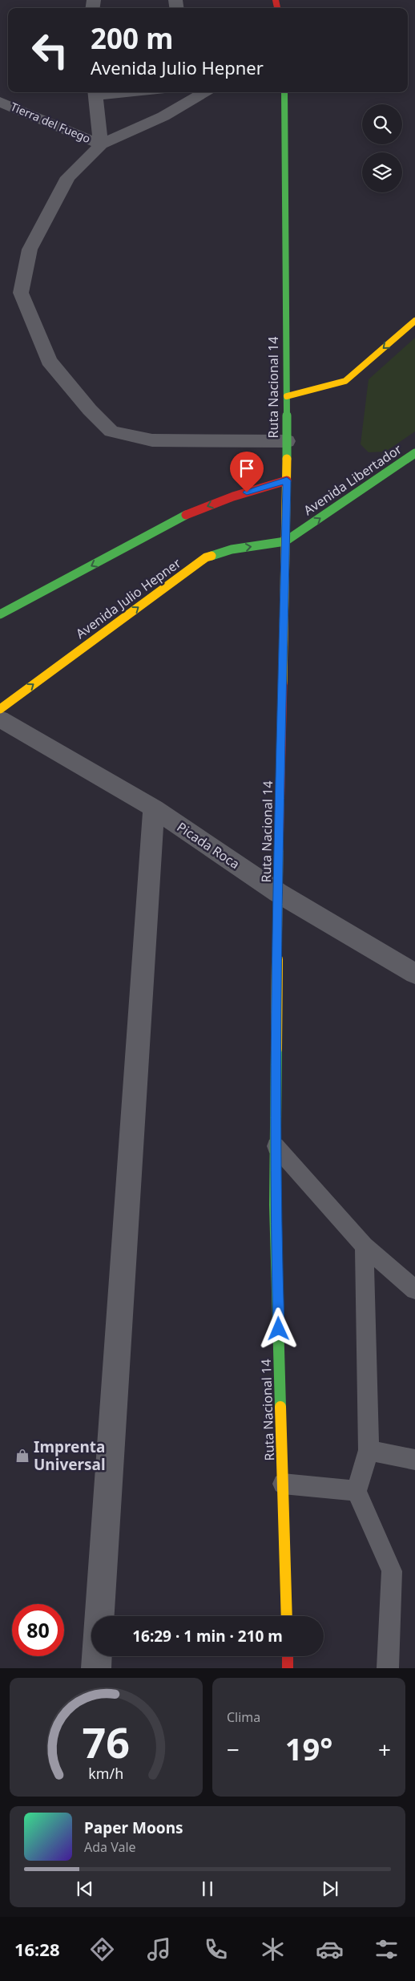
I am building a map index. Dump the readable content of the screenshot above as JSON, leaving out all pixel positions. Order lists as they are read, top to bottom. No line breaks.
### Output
{"streets":{"main road":["Ruta Nacional 14","Avenida Libertador","Avenida Julio Hepner"],"street":["Tierra del Fuego","Picada Roca"]},"crossings":[["Ruta Nacional 14","Avenida Libertador"],["Ruta Nacional 14","Avenida Julio Hepner"],["Ruta Nacional 14","Picada Roca"],["Avenida Libertador","Avenida Julio Hepner"]],"one_way":["Avenida Libertador"],"places":{"shop":["Imprenta Universal"]},"page":{"turn":["200 m","Avenida Julio Hepner"],"limit":"80","trip":"16:29 · 1 min · 210 m","tile":"Clima","heat":["−","19°","+"],"song":["Paper Moons","Ada Vale"],"tabs":"16:28","gauge":["76","km/h"]}}
